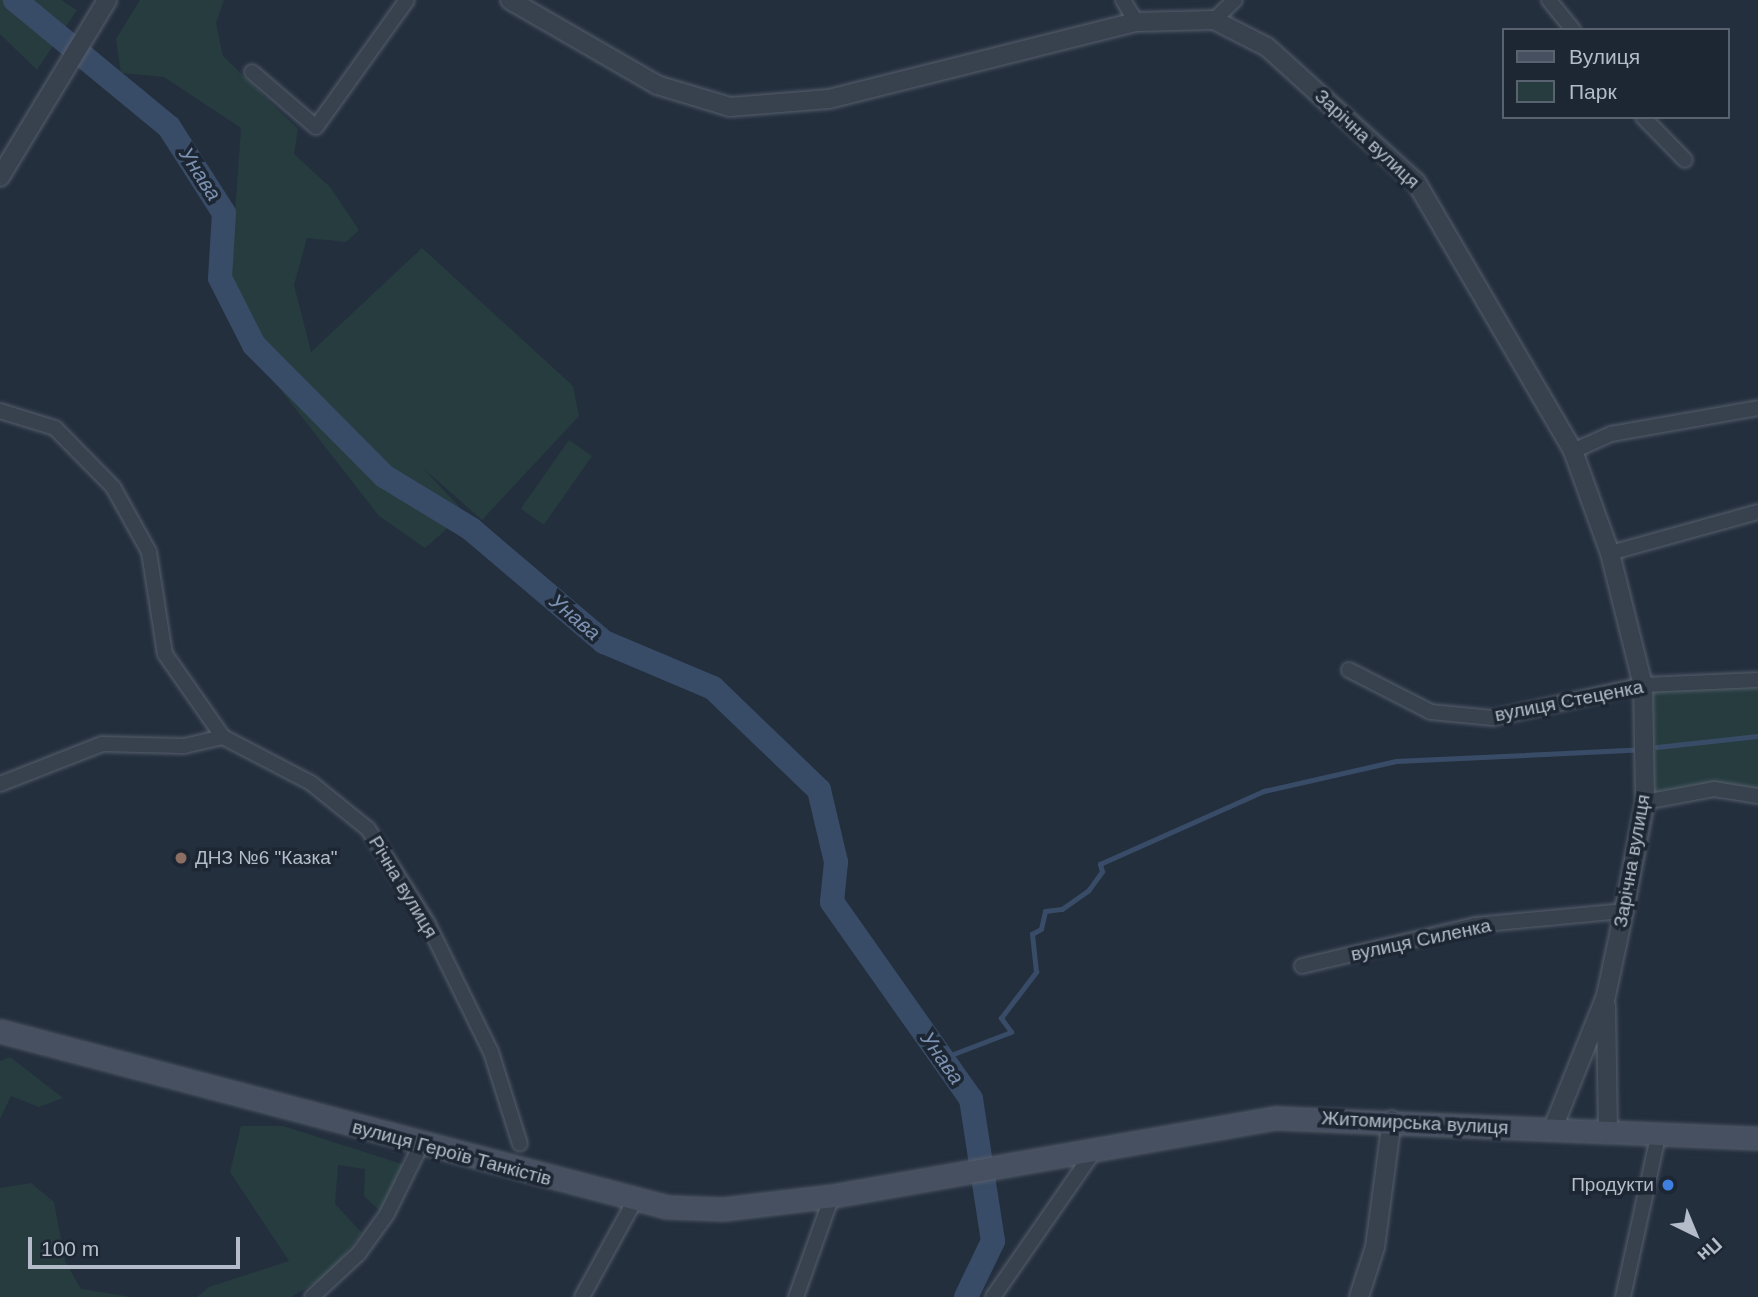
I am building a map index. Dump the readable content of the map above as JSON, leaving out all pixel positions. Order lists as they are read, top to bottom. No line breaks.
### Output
{"streets":{"main road":["Житомирська вулиця","вулиця Героїв Танкістів"],"street":["Зарічна вулиця","вулиця Стеценка","Річна вулиця","вулиця Силенка"]},"crossings":[["Зарічна вулиця","вулиця Стеценка"],["Зарічна вулиця","вулиця Силенка"],["Зарічна вулиця","Житомирська вулиця"],["Житомирська вулиця","вулиця Героїв Танкістів"]],"water":["Унава"],"places":["ДНЗ №6 \"Казка\"","Продукти"],"legend":["Вулиця","Парк"],"scale_bar":"100 m","north":"bottom right"}
